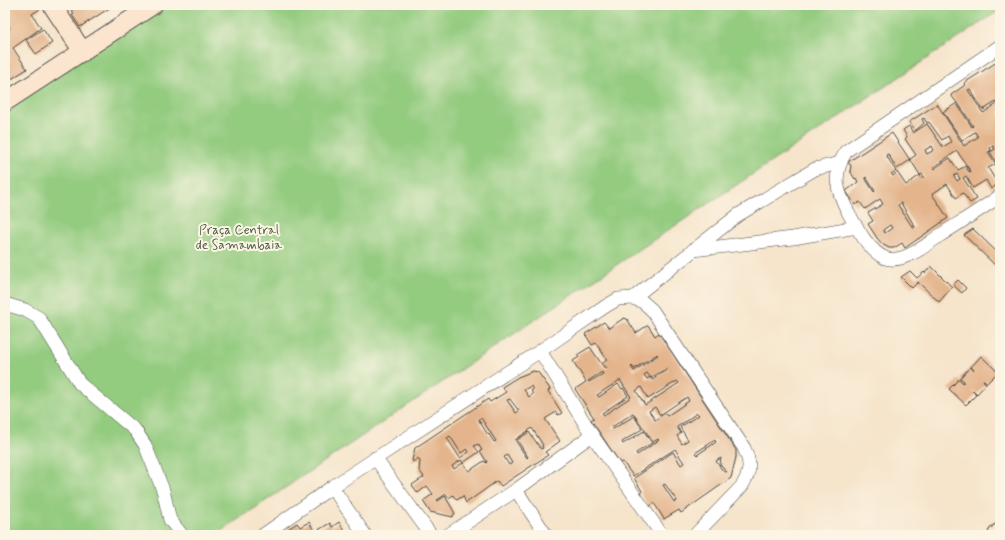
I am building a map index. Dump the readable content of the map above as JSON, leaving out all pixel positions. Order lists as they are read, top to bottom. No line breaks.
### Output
{"parks":["Praça Central de Samambaia"]}
